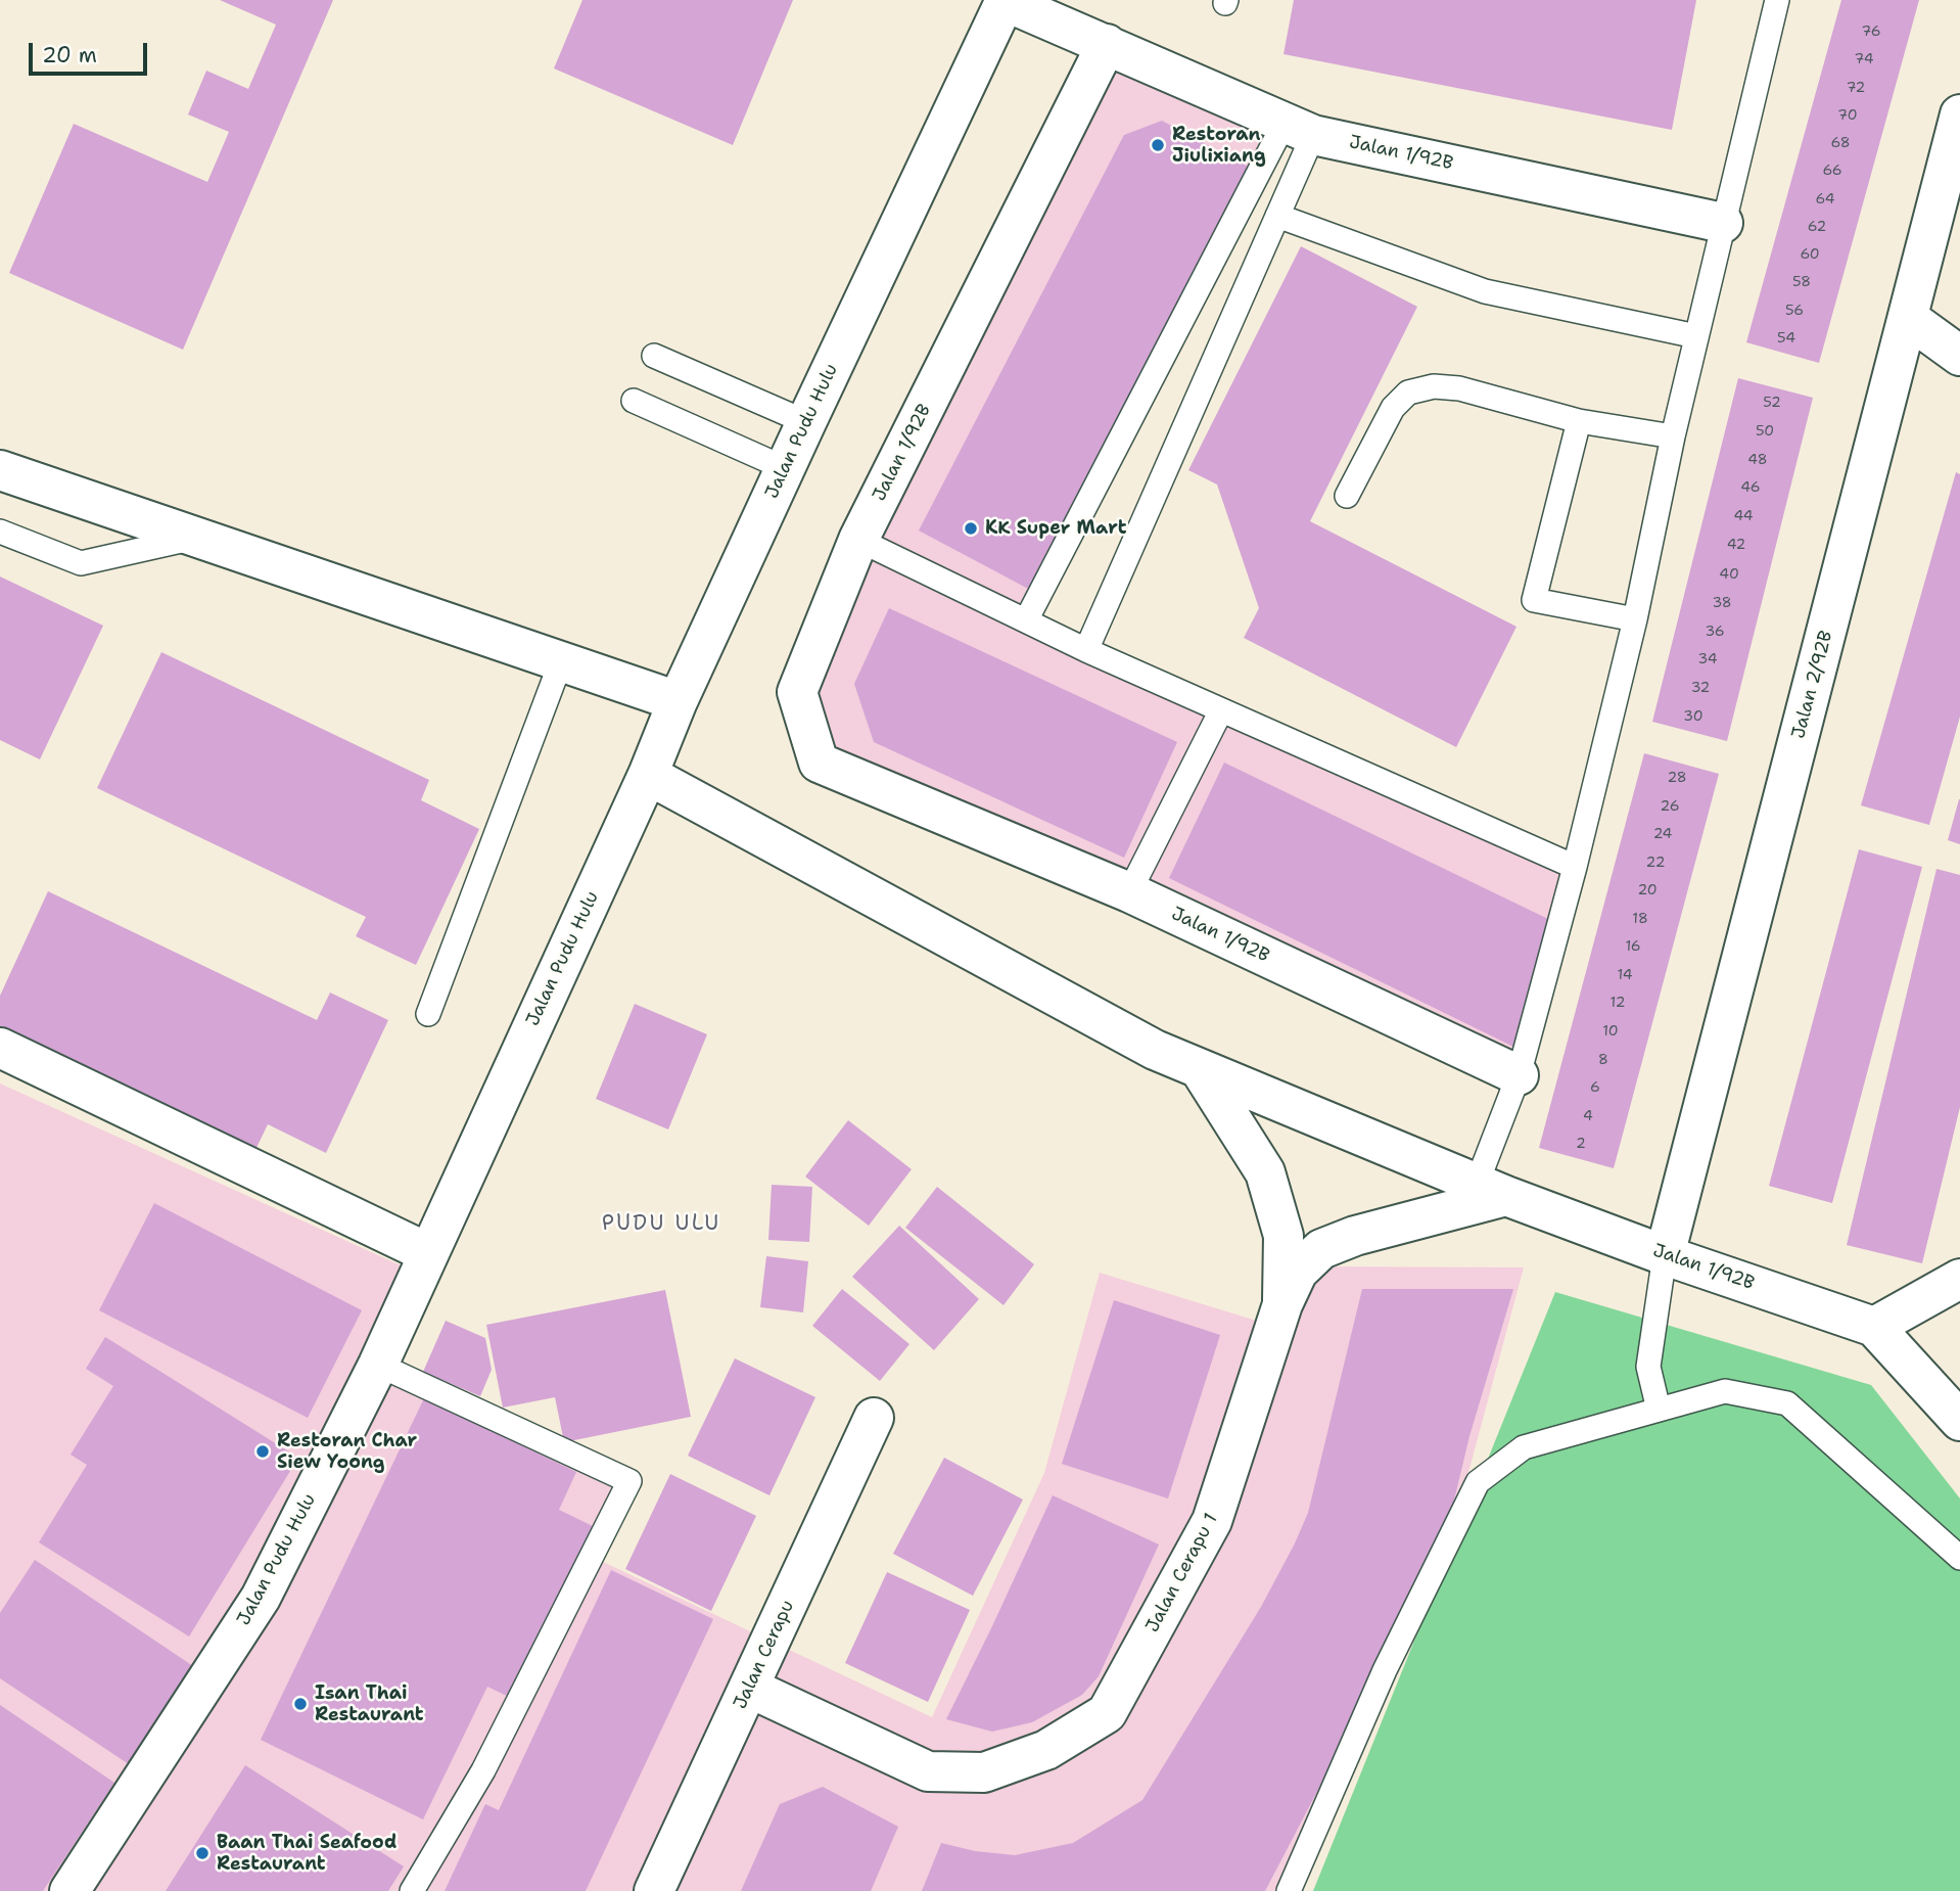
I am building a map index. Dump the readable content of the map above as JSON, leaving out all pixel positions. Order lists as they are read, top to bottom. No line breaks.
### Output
{"streets":{"street":["Jalan 1/92B","Jalan Pudu Hulu","Jalan 2/92B","Jalan Cerapu 1","Jalan Cerapu"]},"crossings":[["Jalan 1/92B","Jalan Pudu Hulu"],["Jalan 1/92B","Jalan 2/92B"],["Jalan 1/92B","Jalan Cerapu 1"],["Jalan Cerapu 1","Jalan Cerapu"]],"districts":["PUDU ULU"],"places":["Restoran Jiulixiang","KK Super Mart","Restoran Char Siew Yoong","Isan Thai Restaurant","Baan Thai Seafood Restaurant"],"house_numbers":["76","74","72","70","68","66","64","62","60","58","56","54","52","50","48","46","44","42","40","38","36","34","32","30","28","26","24","22","20","18","16","14","12","10","8","6","4","2"],"scale_bar":"20 m"}
